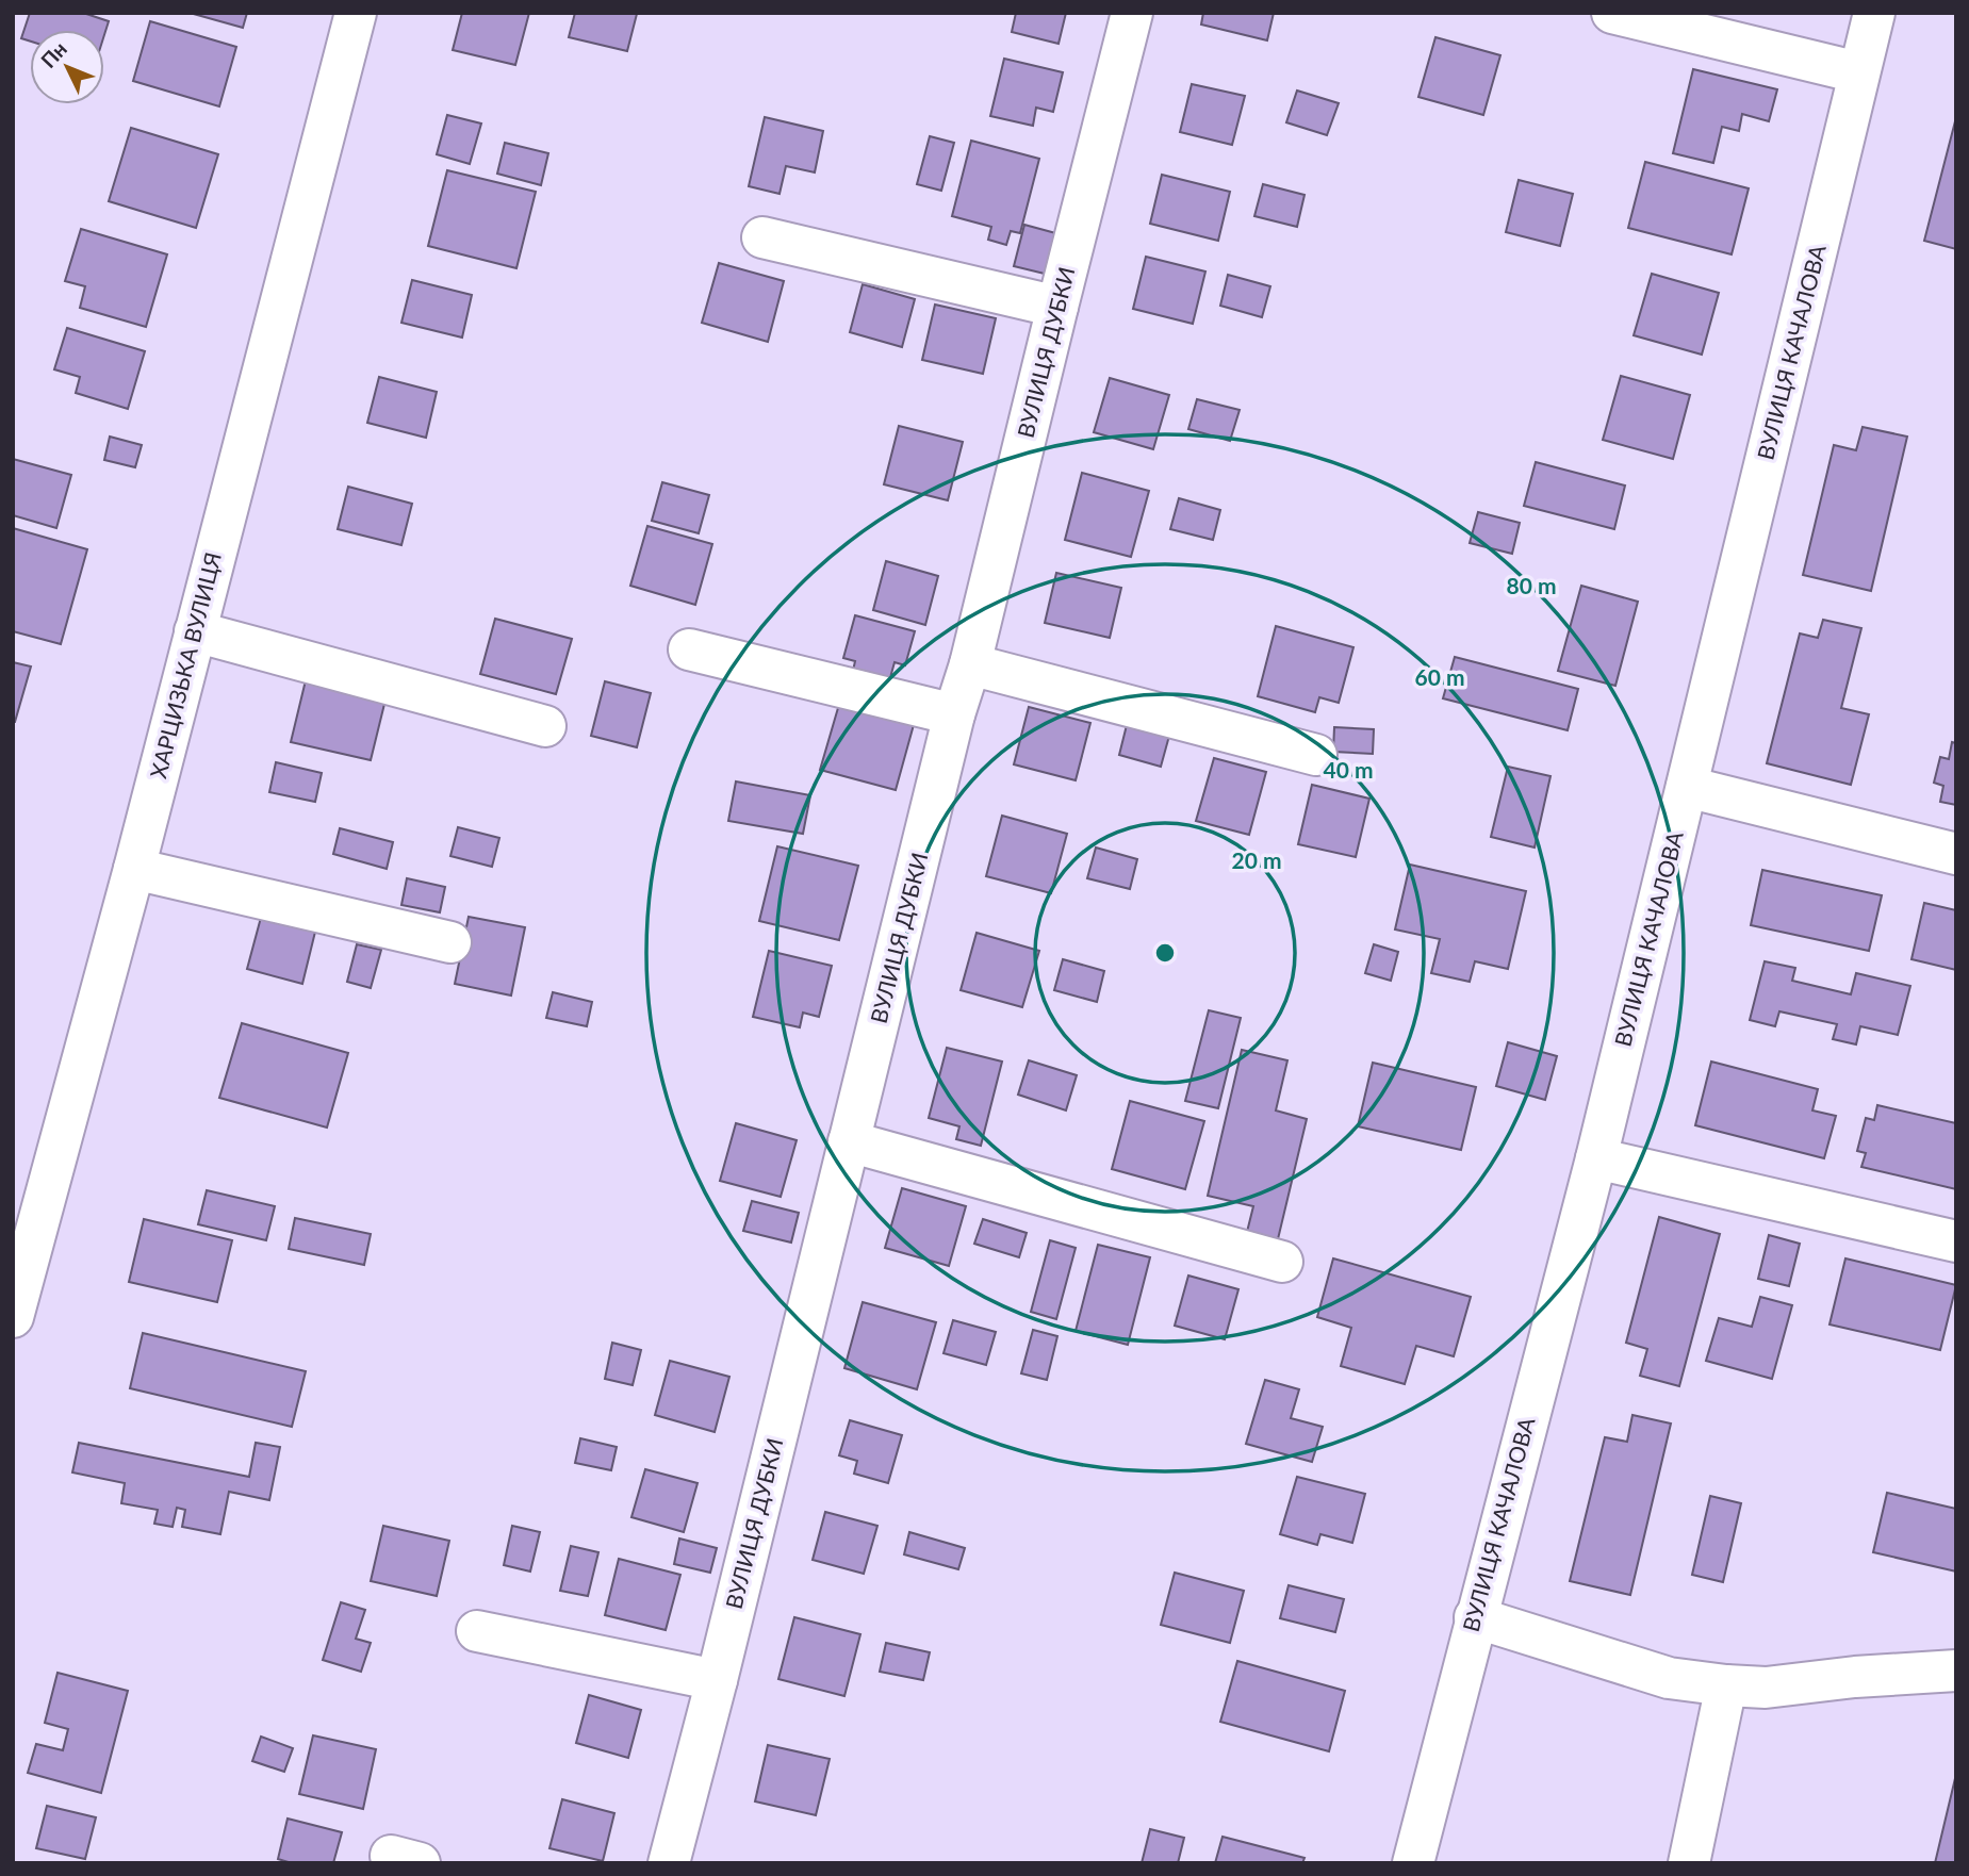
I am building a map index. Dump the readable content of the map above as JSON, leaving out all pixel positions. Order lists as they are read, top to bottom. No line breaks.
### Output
{"streets":{"street":["ВУЛИЦЯ ДУБКИ","ВУЛИЦЯ КАЧАЛОВА","ХАРЦИЗЬКА ВУЛИЦЯ"]},"north":"top left","rings":["80 m","60 m","40 m","20 m"]}
